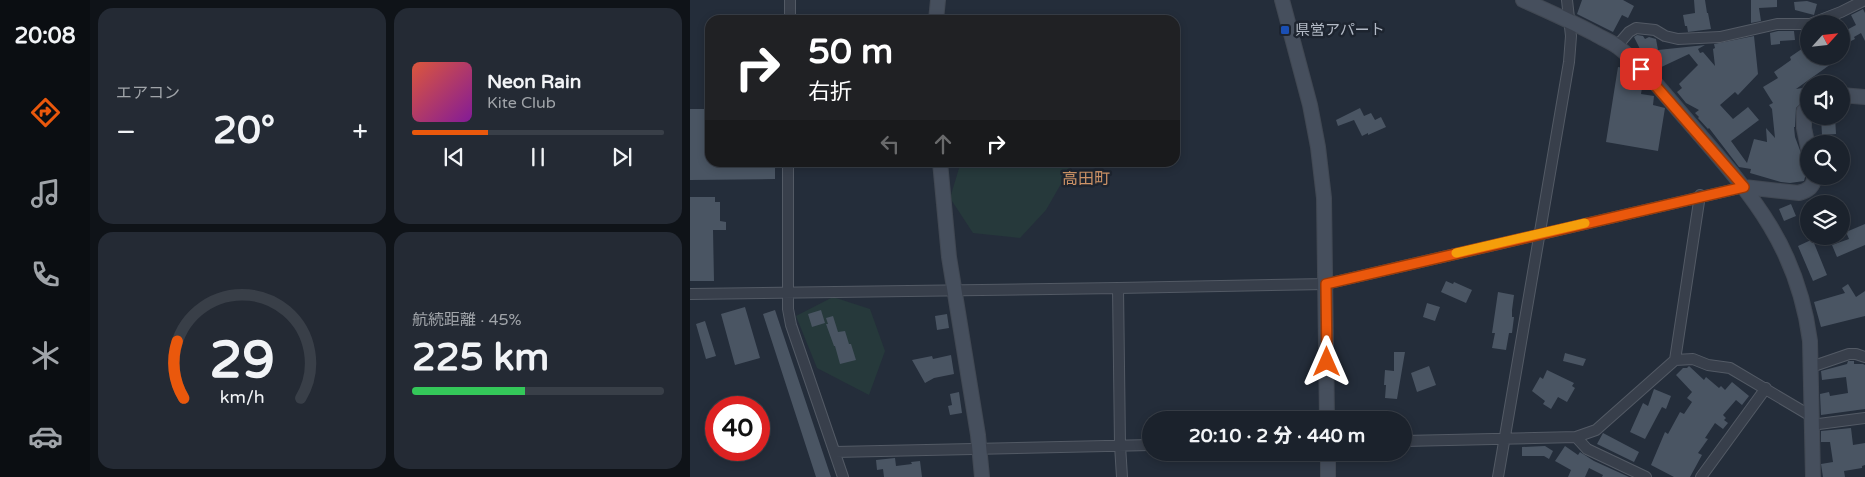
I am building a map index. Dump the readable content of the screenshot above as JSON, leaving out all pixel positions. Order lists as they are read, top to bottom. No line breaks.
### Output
{"districts":["高田町"],"places":{"transit":["県営アパート"]},"north":"top right","page":{"tabs":"20:08","tile":["エアコン",["航続距離 · 45%","225 km"]],"turn":["50 m","右折"],"song":["Neon Rain","Kite Club"],"heat":["−","20°","+"],"limit":"40","trip":"20:10 · 2 分 · 440 m","gauge":["29","km/h"]}}
